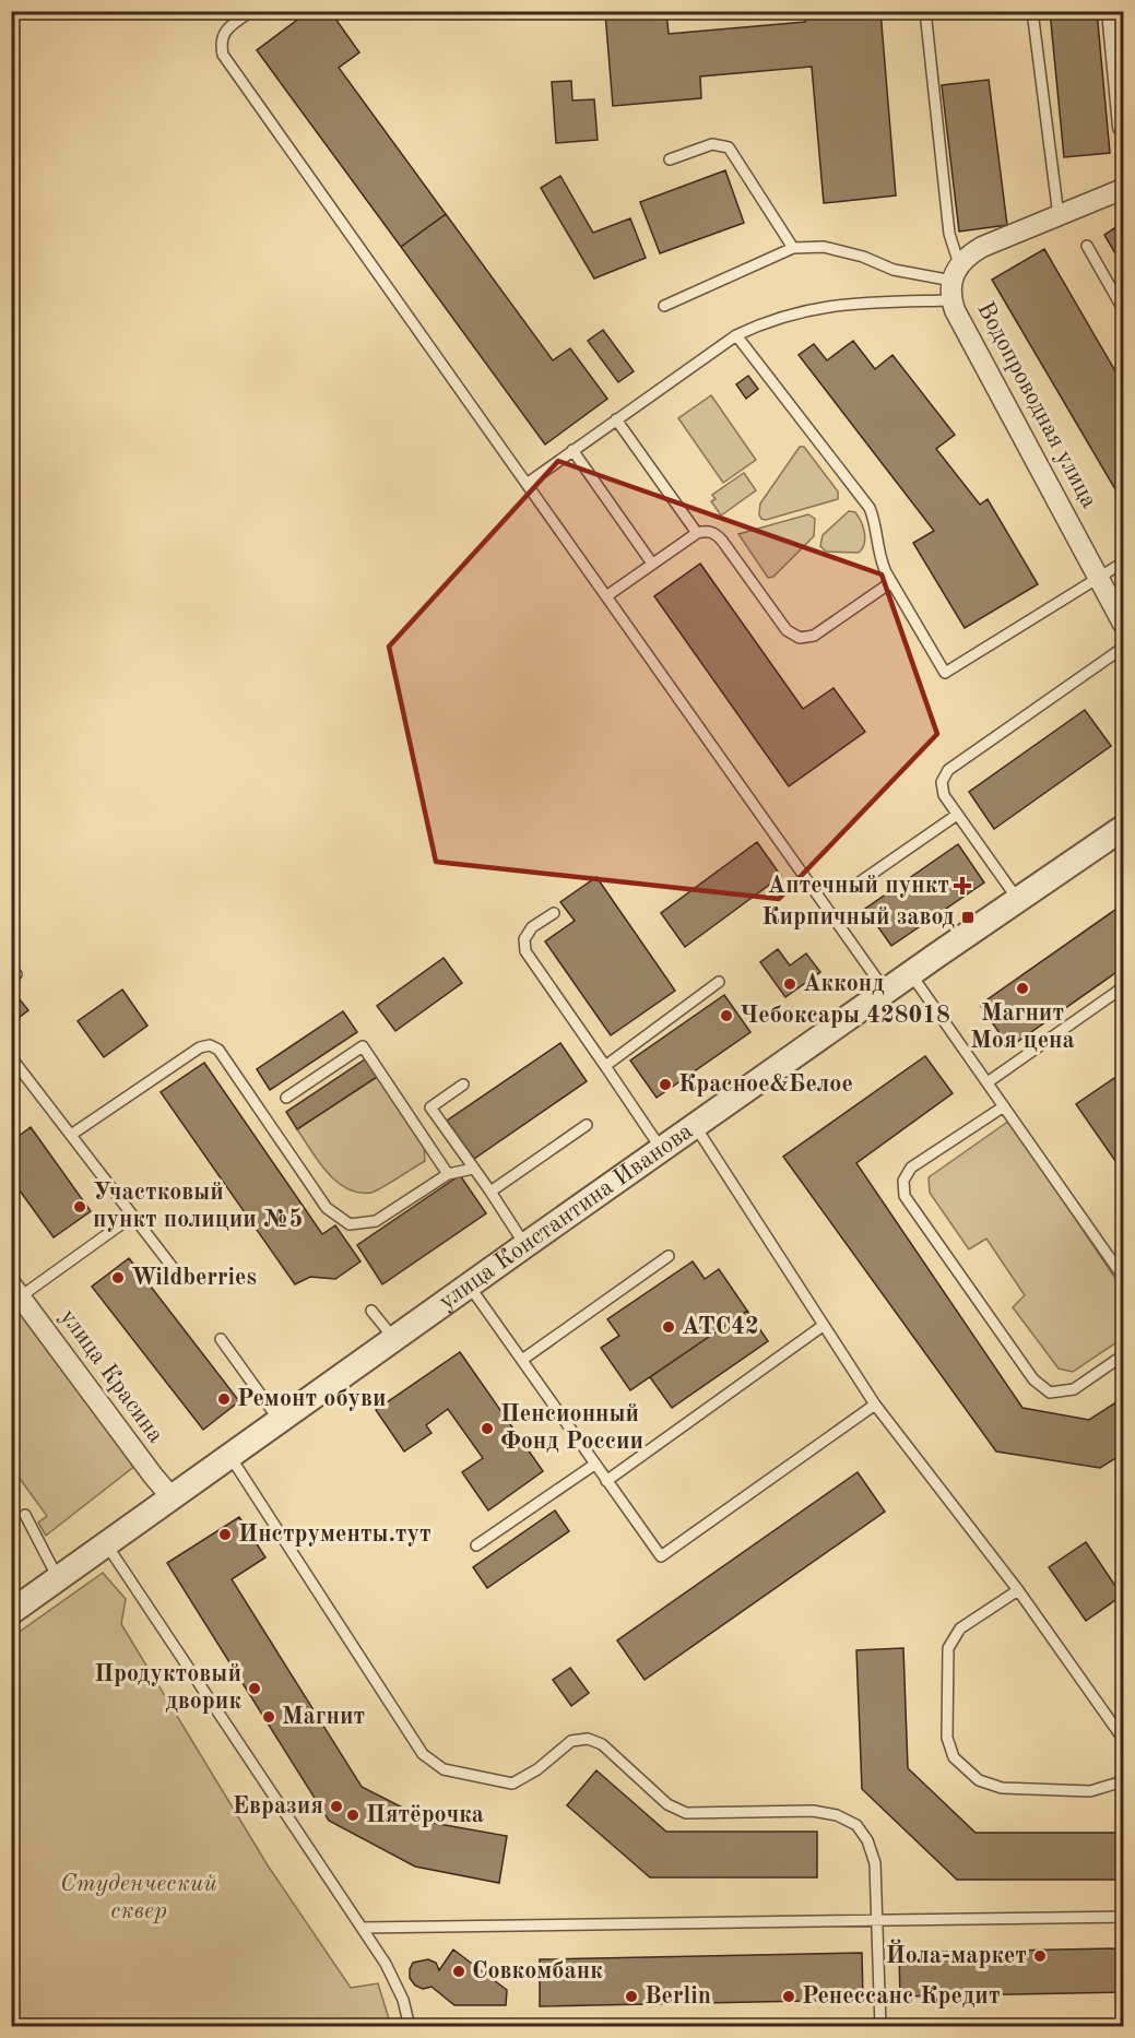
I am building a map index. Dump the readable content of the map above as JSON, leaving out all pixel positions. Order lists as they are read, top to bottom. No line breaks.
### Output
{"streets":{"street":["Водопроводная улица","улица Константина Иванова","улица Красина"]},"crossings":[["улица Константина Иванова","улица Красина"]],"parks":["Студенческий сквер"],"places":{"health":["Аптечный пункт"],"transit":["Кирпичный завод"],"other":["Акконд","Магнит Моя цена","Чебоксары 428018","Красное&Белое","Участковый пункт полиции №5","Wildberries","АТС42","Ремонт обуви","Пенсионный Фонд России","Инструменты.тут","Продуктовый дворик","Магнит","Евразия","Пятёрочка","Йола-маркет","Совкомбанк","Berlin","Ренессанс Кредит"]}}
